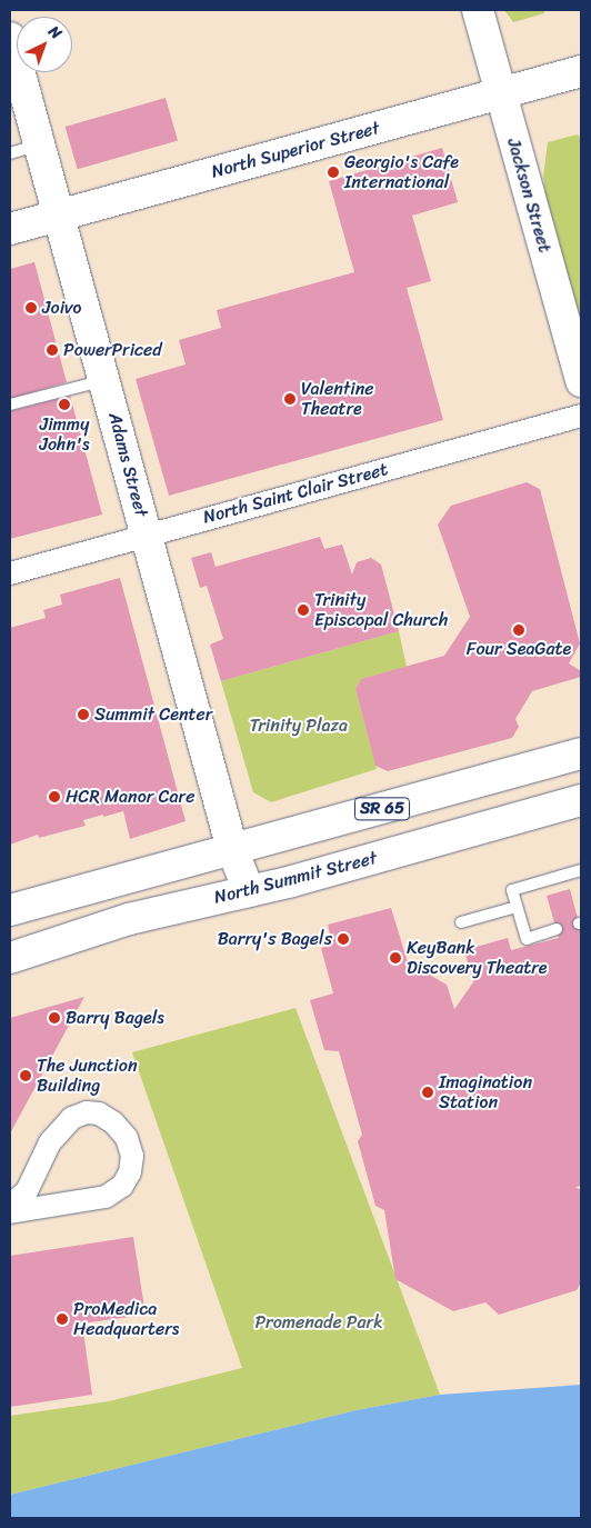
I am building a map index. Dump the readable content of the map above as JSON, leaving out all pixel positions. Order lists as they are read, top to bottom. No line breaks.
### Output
{"streets":{"street":["North Superior Street","Jackson Street","Adams Street","North Saint Clair Street","SR 65","North Summit Street"]},"crossings":[["North Superior Street","Jackson Street"],["North Superior Street","Adams Street"],["Adams Street","North Saint Clair Street"],["Adams Street","SR 65"],["Adams Street","North Summit Street"]],"parks":["Trinity Plaza","Promenade Park"],"places":["Georgio's Cafe International","Joivo","PowerPriced","Valentine Theatre","Jimmy John's","Trinity Episcopal Church","Four SeaGate","Summit Center","HCR Manor Care","Barry's Bagels","KeyBank Discovery Theatre","Barry Bagels","The Junction Building","Imagination Station","ProMedica Headquarters"],"north":"top right"}
